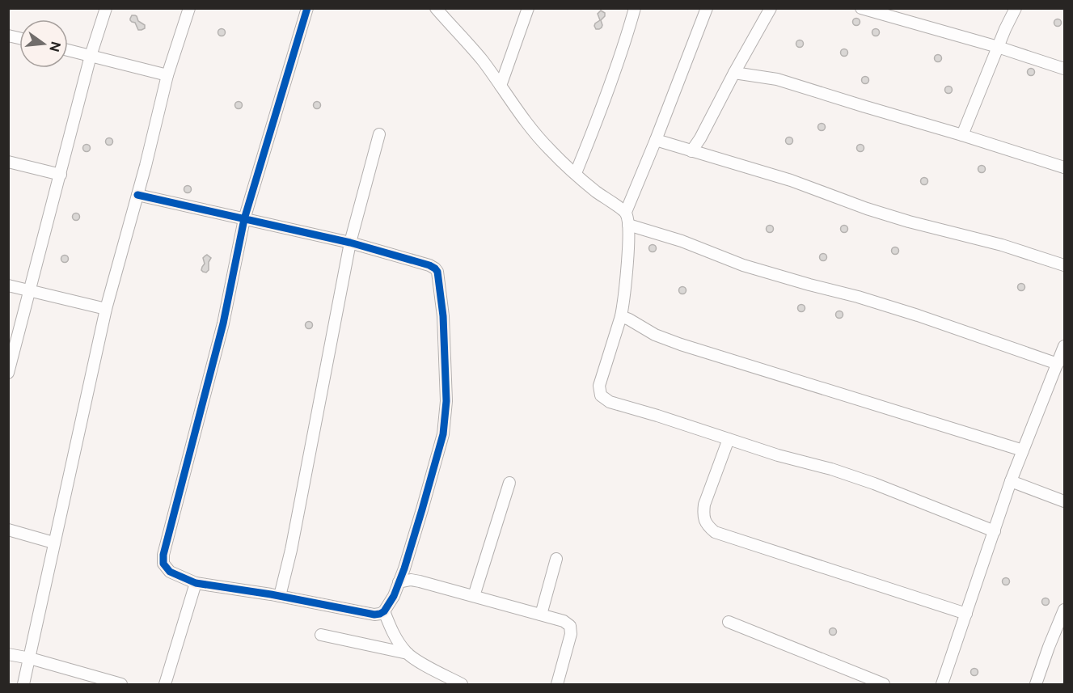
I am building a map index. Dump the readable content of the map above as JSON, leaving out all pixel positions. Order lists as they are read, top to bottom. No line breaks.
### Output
{"north":"right"}
